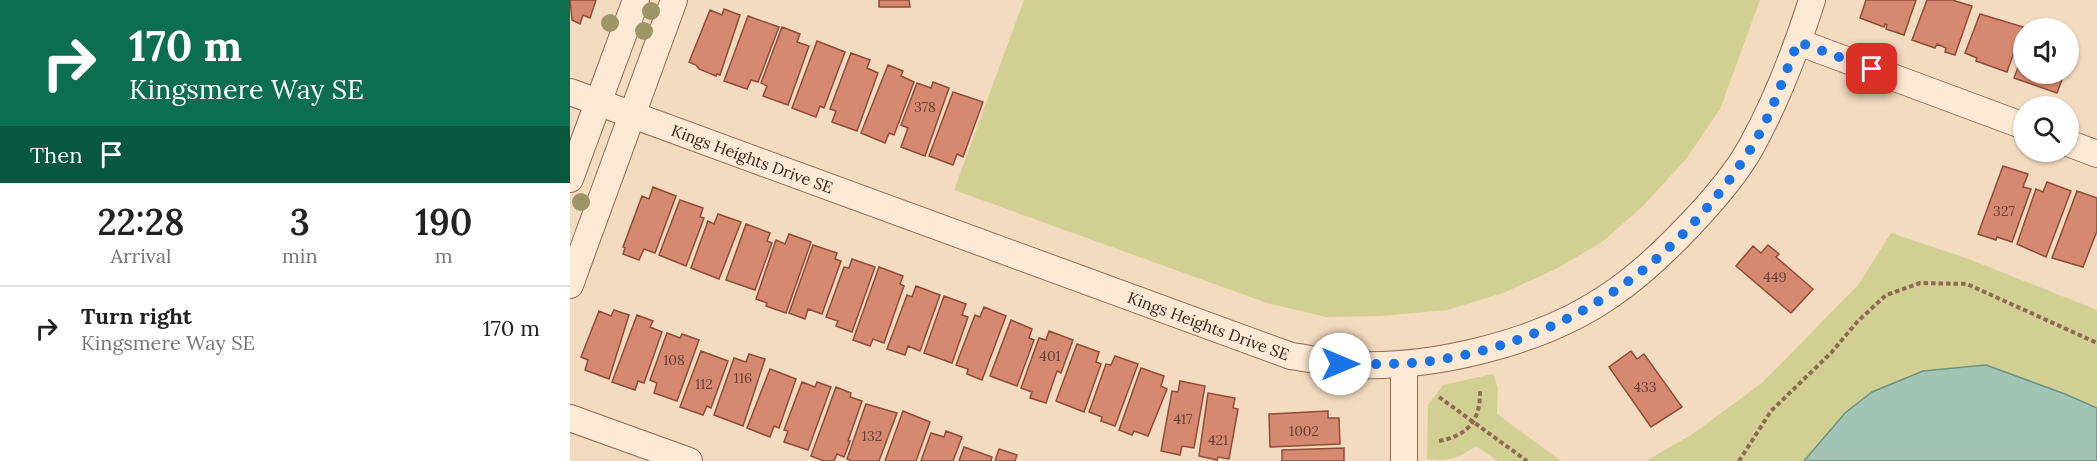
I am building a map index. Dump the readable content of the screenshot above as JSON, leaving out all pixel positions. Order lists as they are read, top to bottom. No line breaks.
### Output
{"streets":{"street":["Kings Heights Drive SE"]},"house_numbers":["378","327","449","401","108","116","112","433","417","1002","132","421"],"page":{"turn":["170 m","Kingsmere Way SE"],"then":"Then","eta":["22:28","Arrival","3","min","190","m"],"list":[{"name":"Turn right","note":"Kingsmere Way SE","value":"170 m"}]}}
